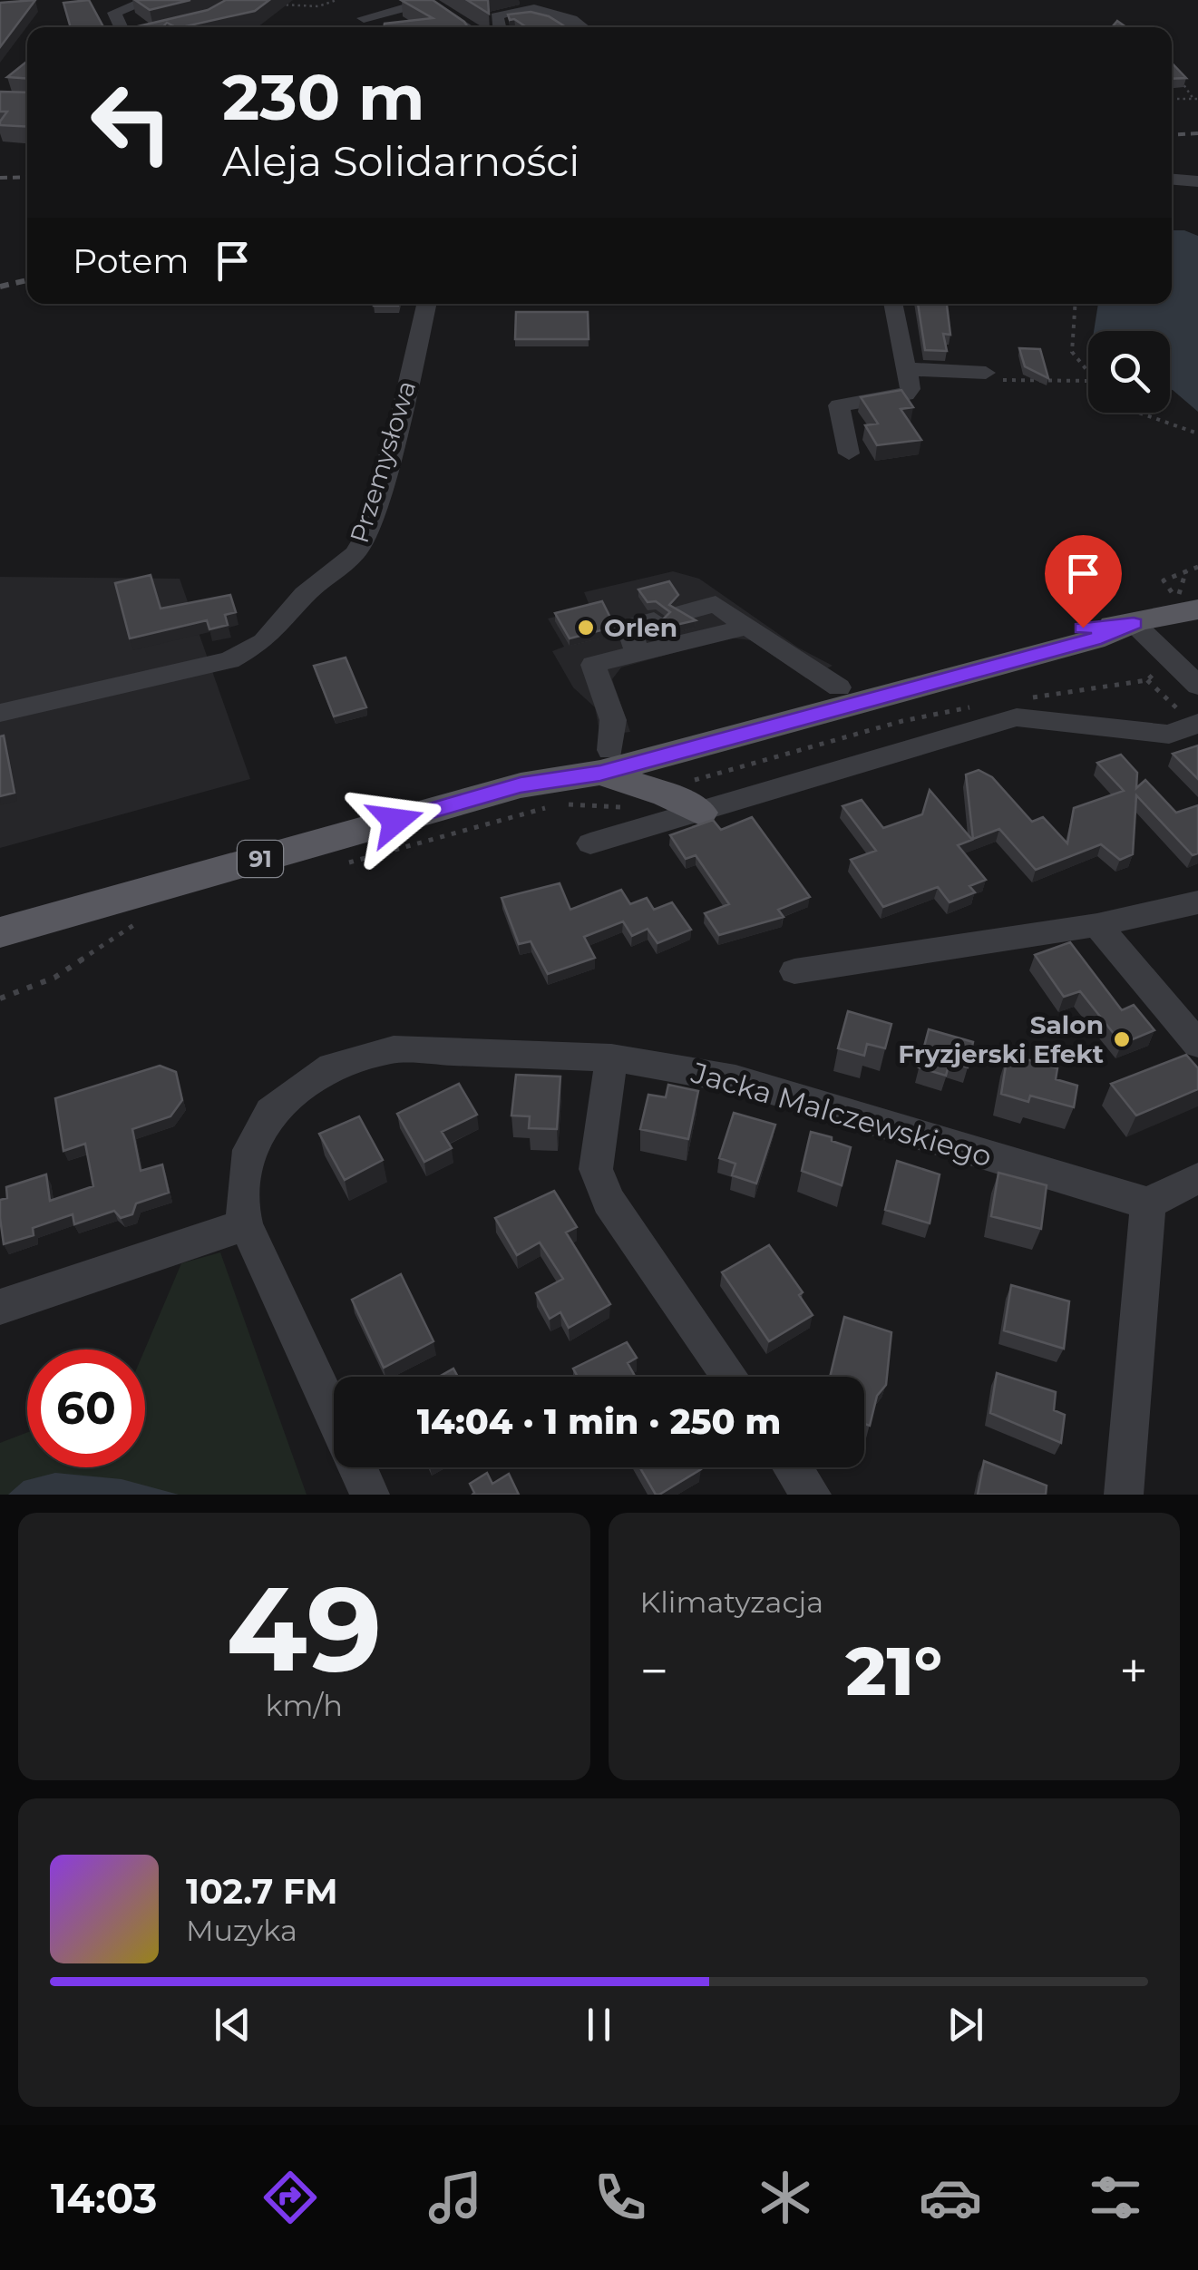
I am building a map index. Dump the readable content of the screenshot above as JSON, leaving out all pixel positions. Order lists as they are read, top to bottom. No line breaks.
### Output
{"streets":{"main road":["91"],"street":["Przemysłowa","Jacka Malczewskiego"]},"places":["Orlen","Salon Fryzjerski Efekt"],"page":{"turn":["230 m","Aleja Solidarności"],"then":"Potem","limit":"60","trip":"14:04 · 1 min · 250 m","tile":[["49","km/h"],"Klimatyzacja"],"heat":["−","21°","+"],"song":["102.7 FM","Muzyka"],"tabs":"14:03"}}
